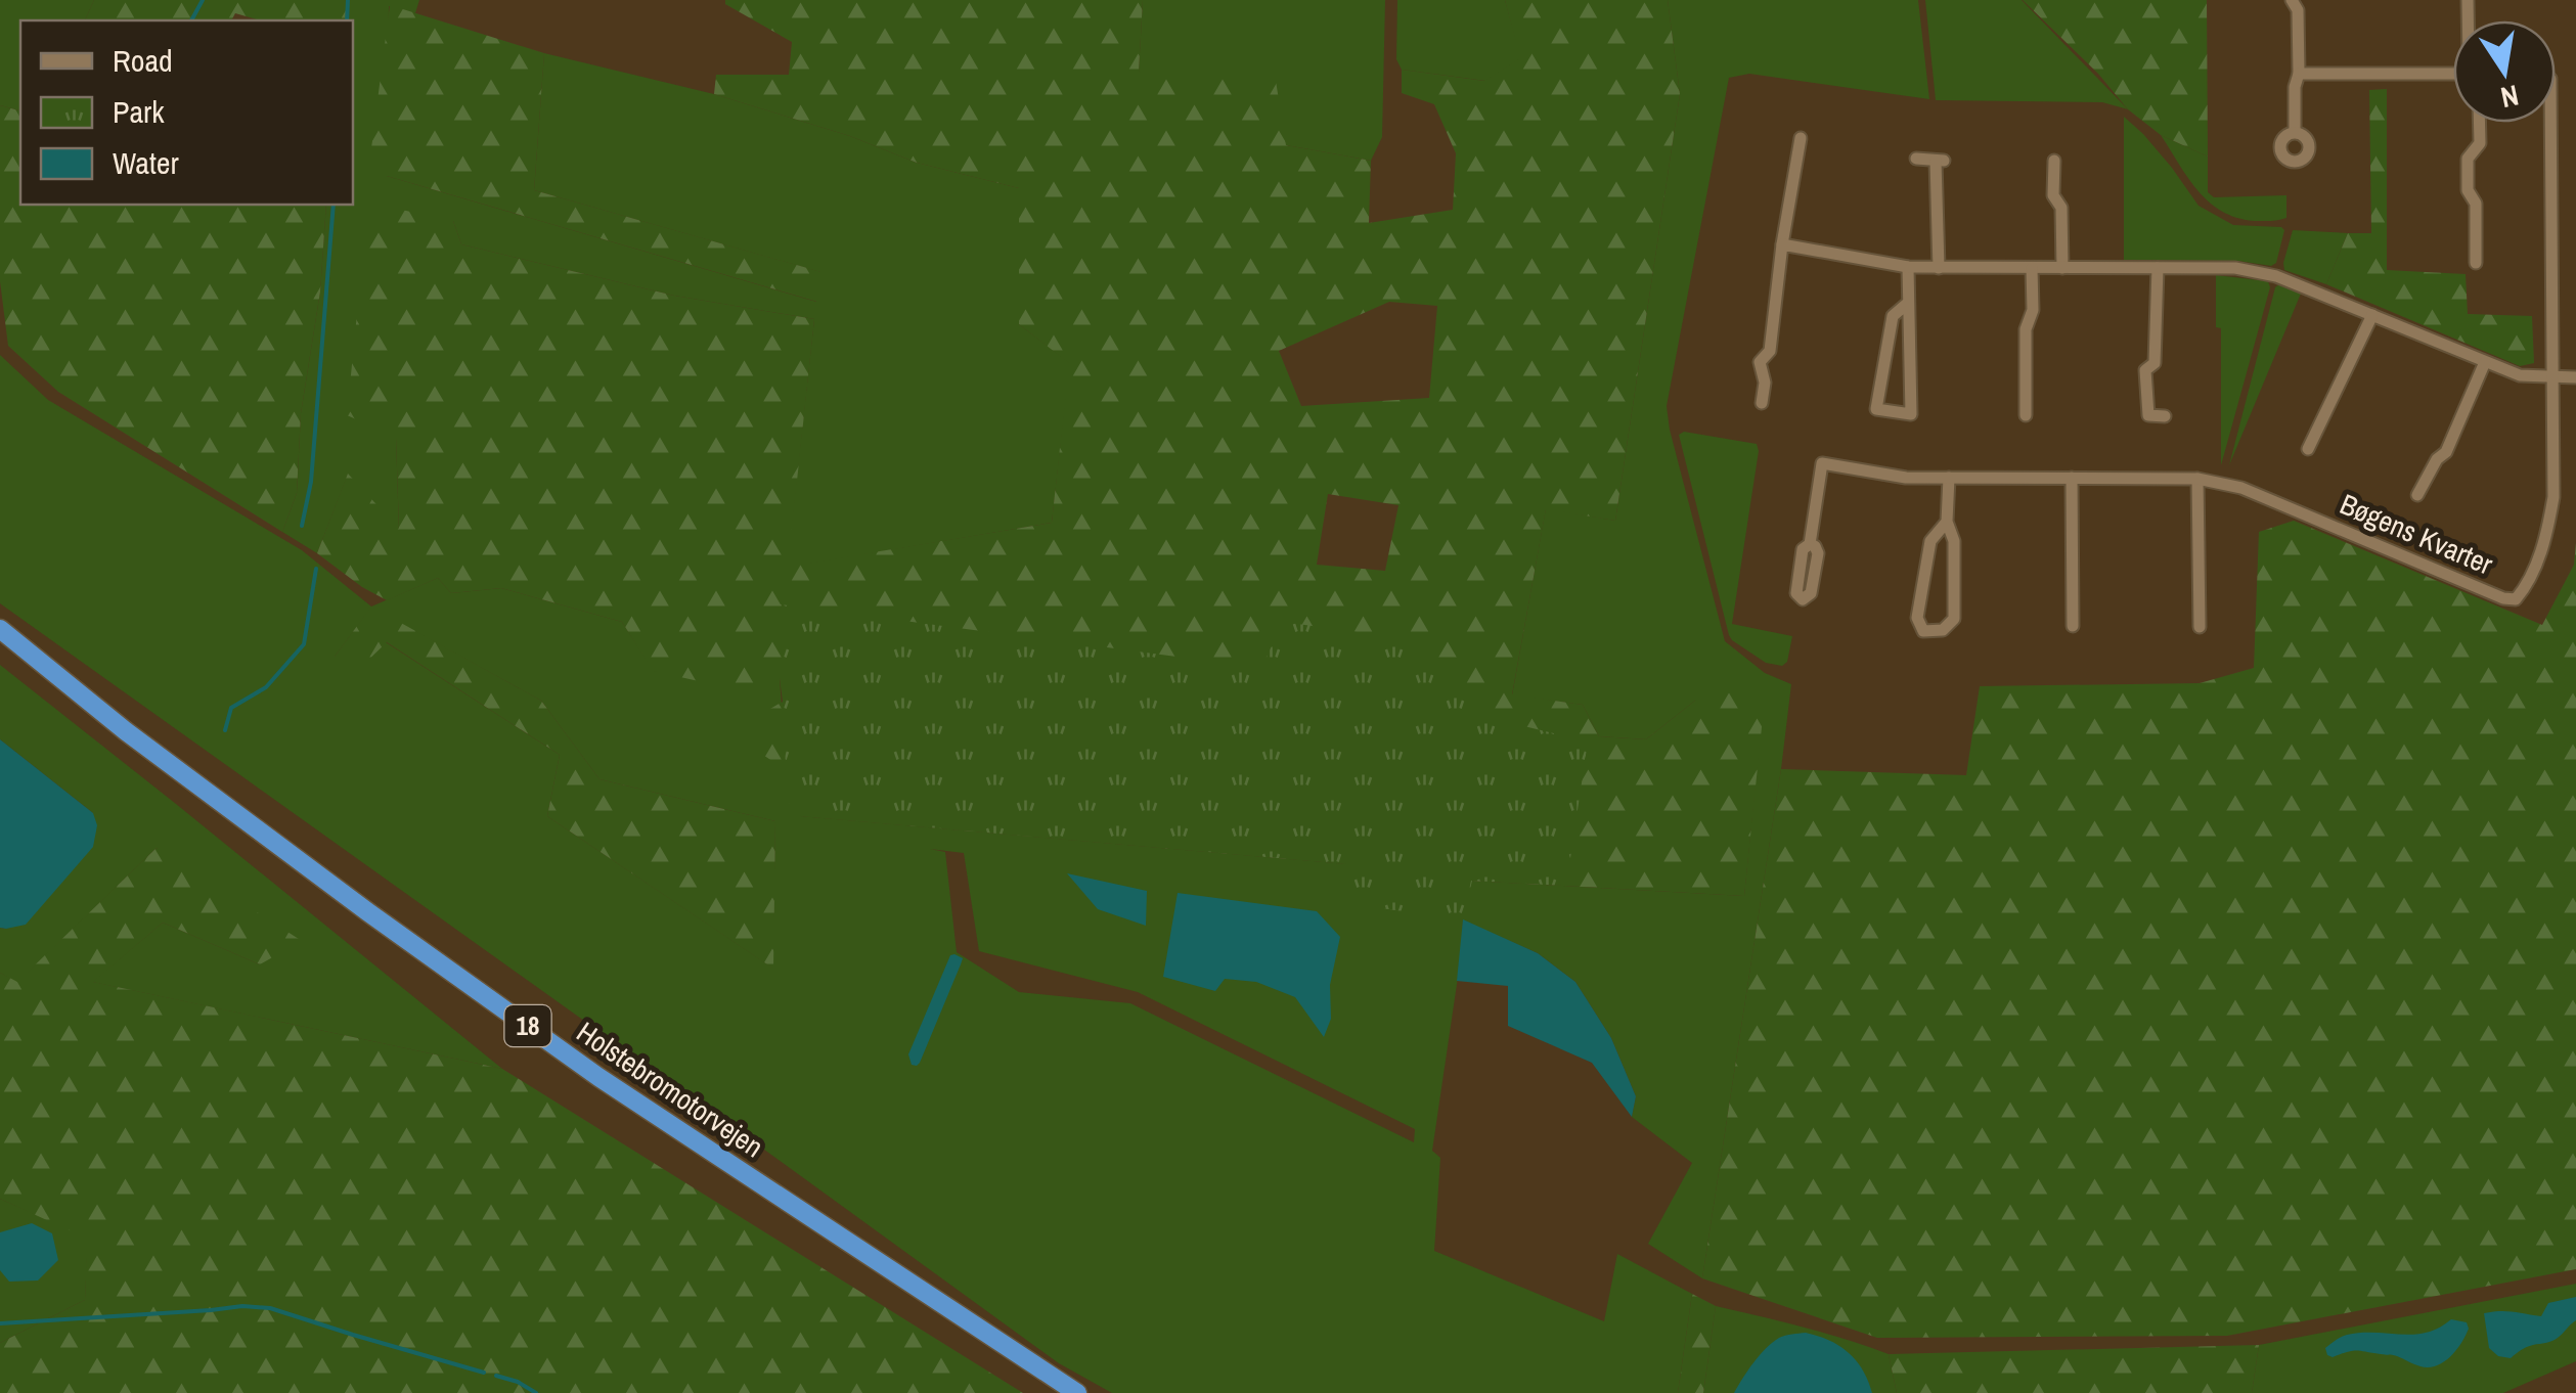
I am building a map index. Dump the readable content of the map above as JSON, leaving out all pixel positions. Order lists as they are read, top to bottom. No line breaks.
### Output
{"streets":{"highway":["18","Holstebromotorvejen"],"street":["Bøgens Kvarter"]},"legend":["Road","Park","Water"],"north":"bottom"}
